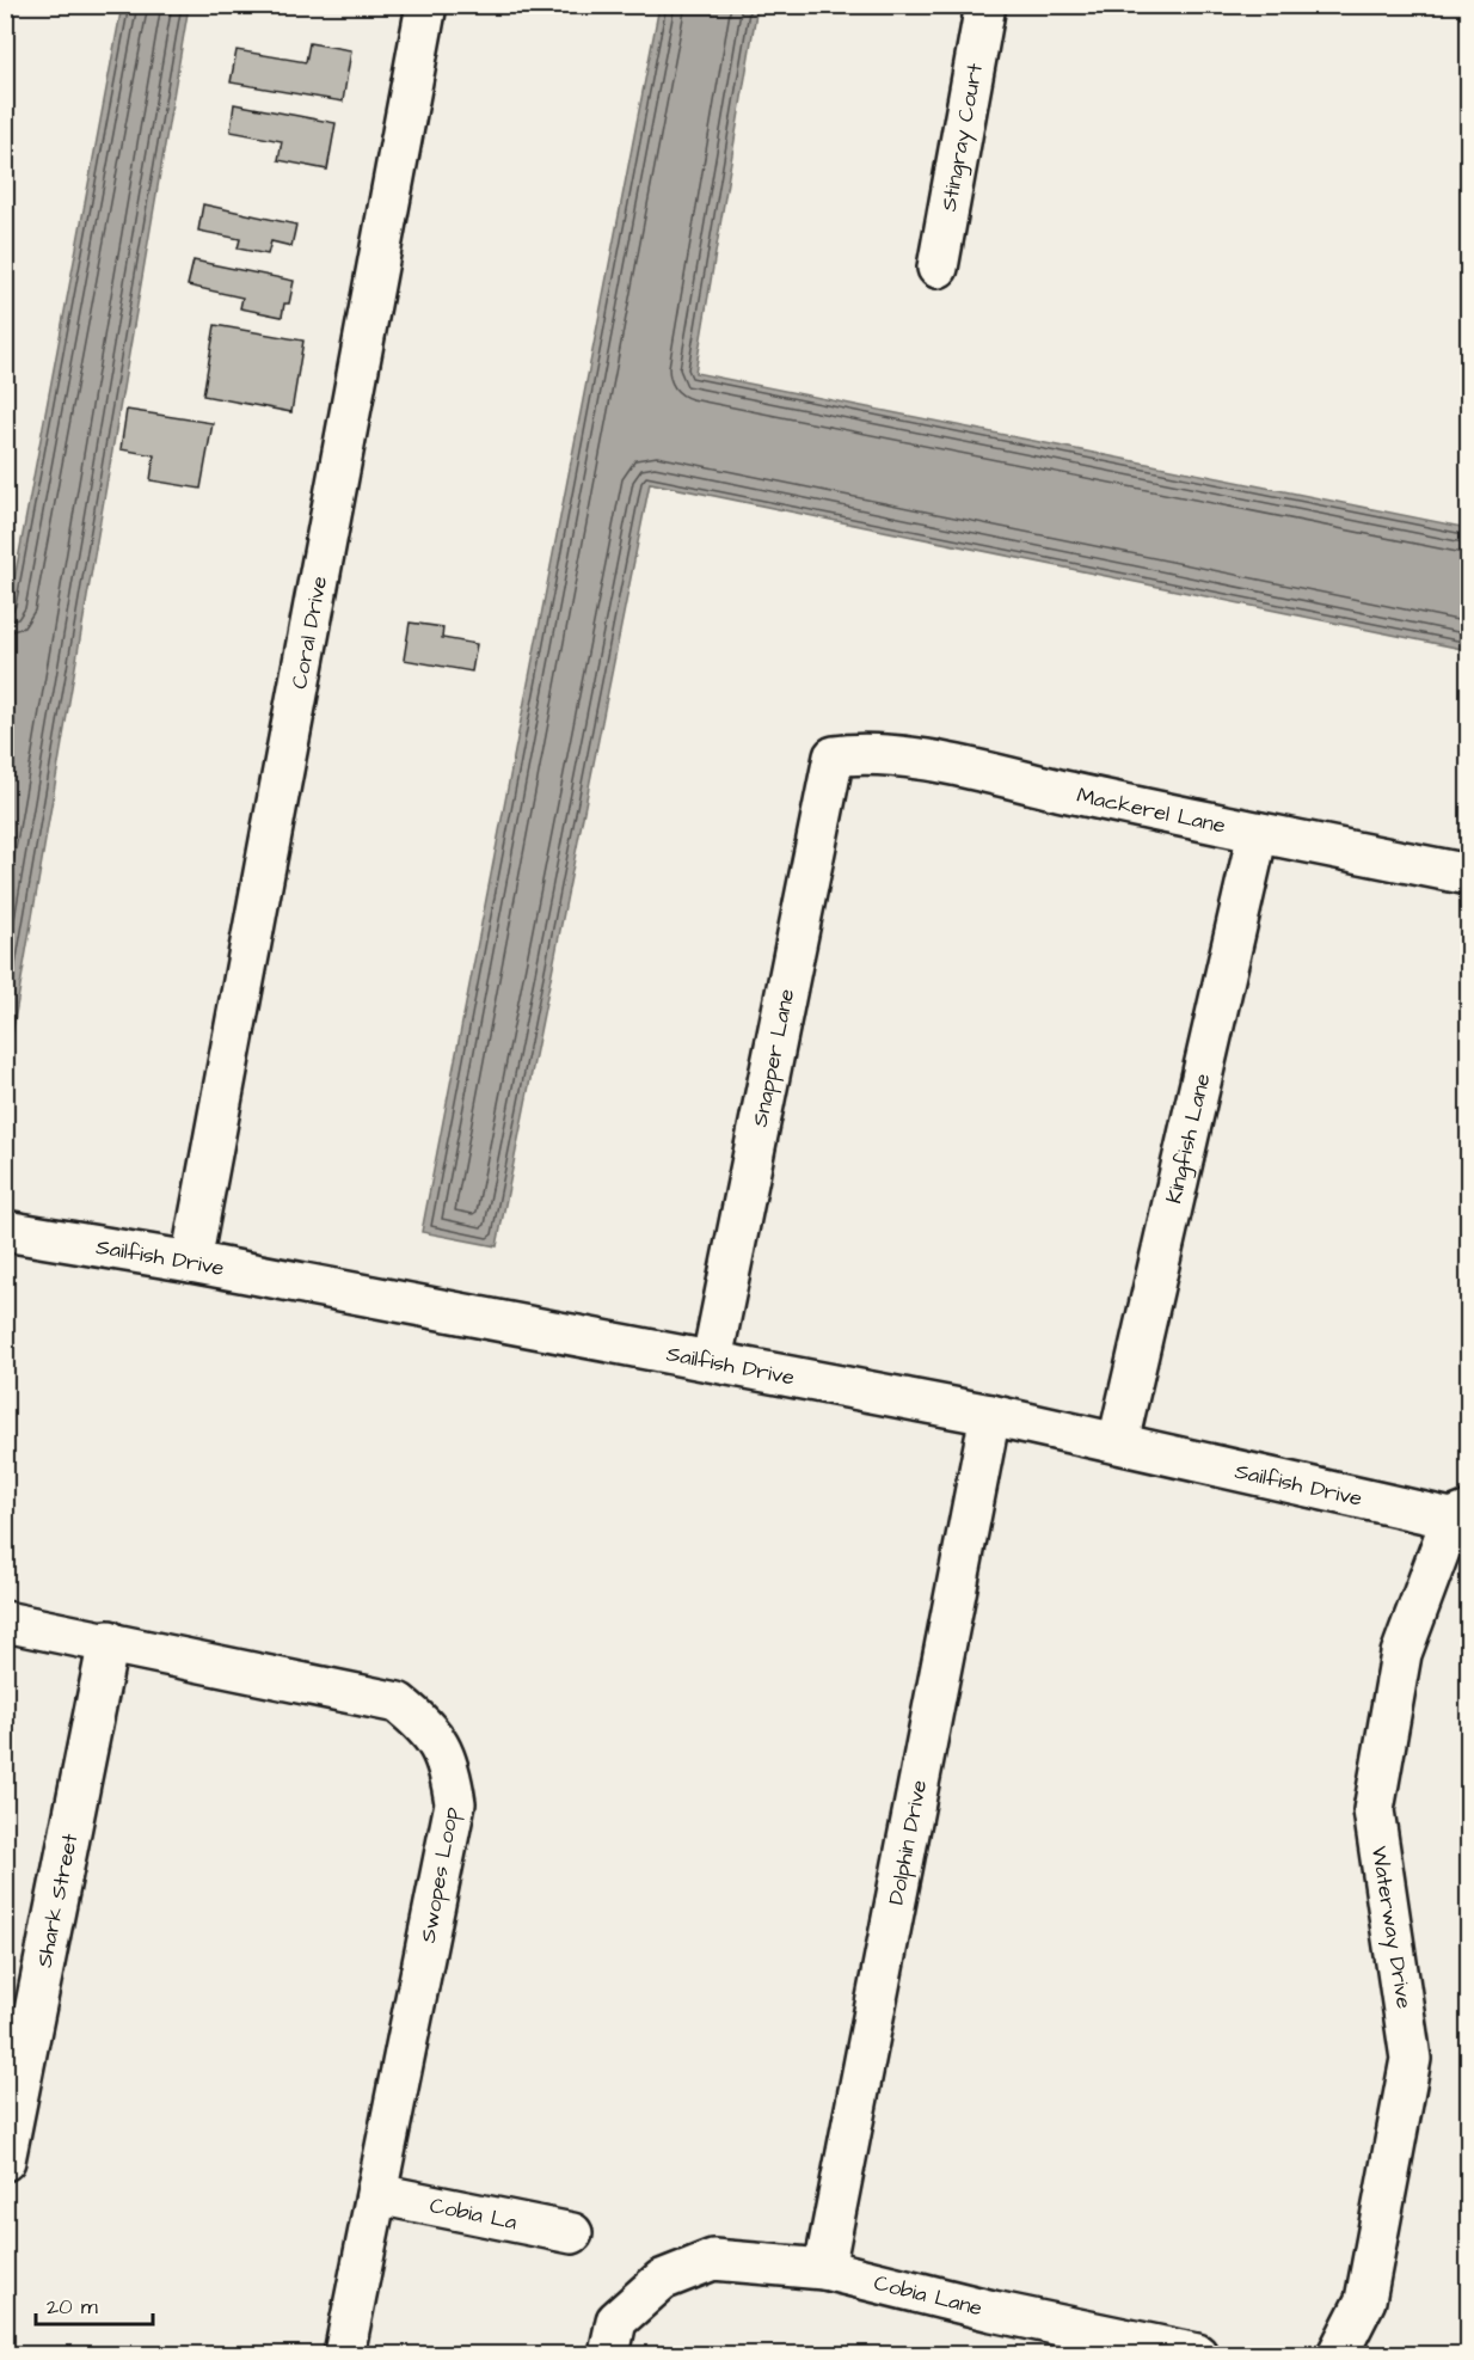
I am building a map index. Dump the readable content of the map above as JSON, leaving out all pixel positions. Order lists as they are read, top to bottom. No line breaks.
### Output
{"streets":{"street":["Stingray Court","Coral Drive","Mackerel Lane","Snapper Lane","Kingfish Lane","Sailfish Drive","Dolphin Drive","Swopes Loop","Shark Street","Waterway Drive","Cobia La","Cobia Lane"]},"crossings":[["Coral Drive","Sailfish Drive"],["Mackerel Lane","Snapper Lane"],["Mackerel Lane","Kingfish Lane"],["Snapper Lane","Sailfish Drive"],["Kingfish Lane","Sailfish Drive"],["Sailfish Drive","Dolphin Drive"],["Sailfish Drive","Waterway Drive"],["Dolphin Drive","Cobia Lane"],["Swopes Loop","Shark Street"],["Swopes Loop","Cobia La"]],"scale_bar":"20 m"}
